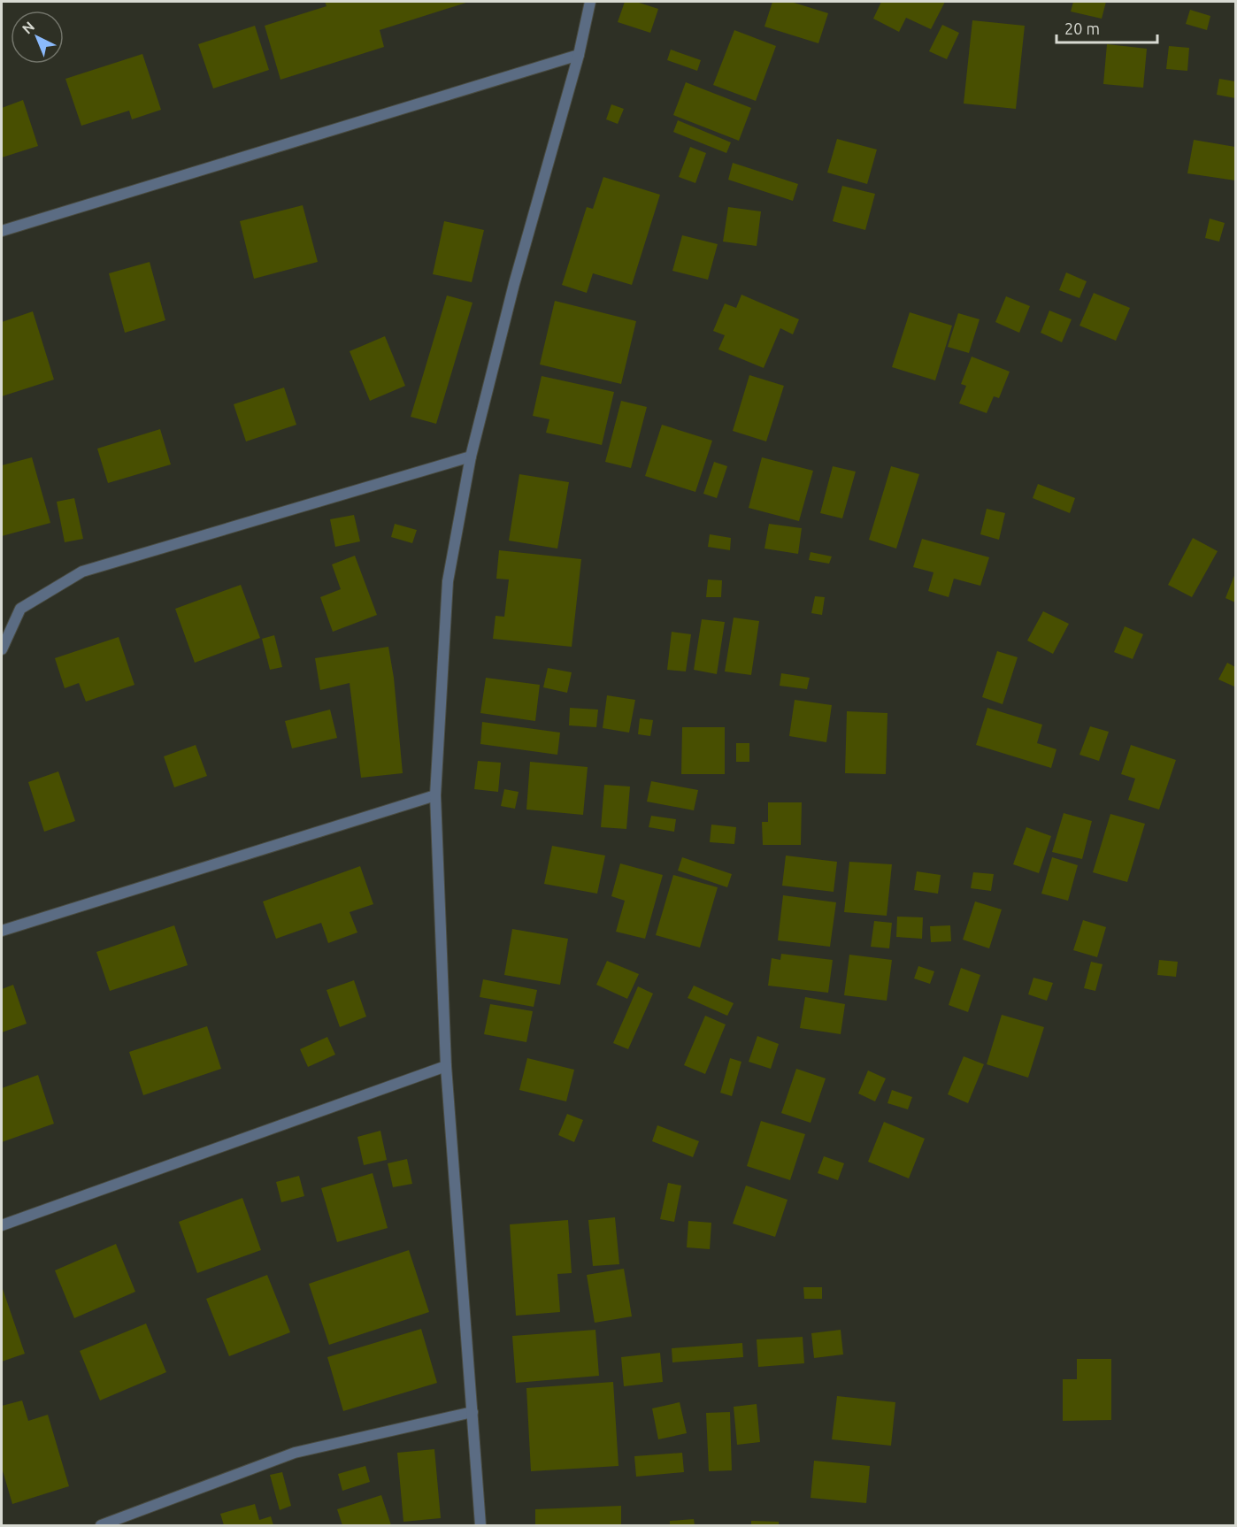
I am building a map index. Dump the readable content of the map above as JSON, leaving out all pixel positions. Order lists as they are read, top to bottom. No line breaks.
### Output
{"scale_bar":"20 m","north":"top left"}
